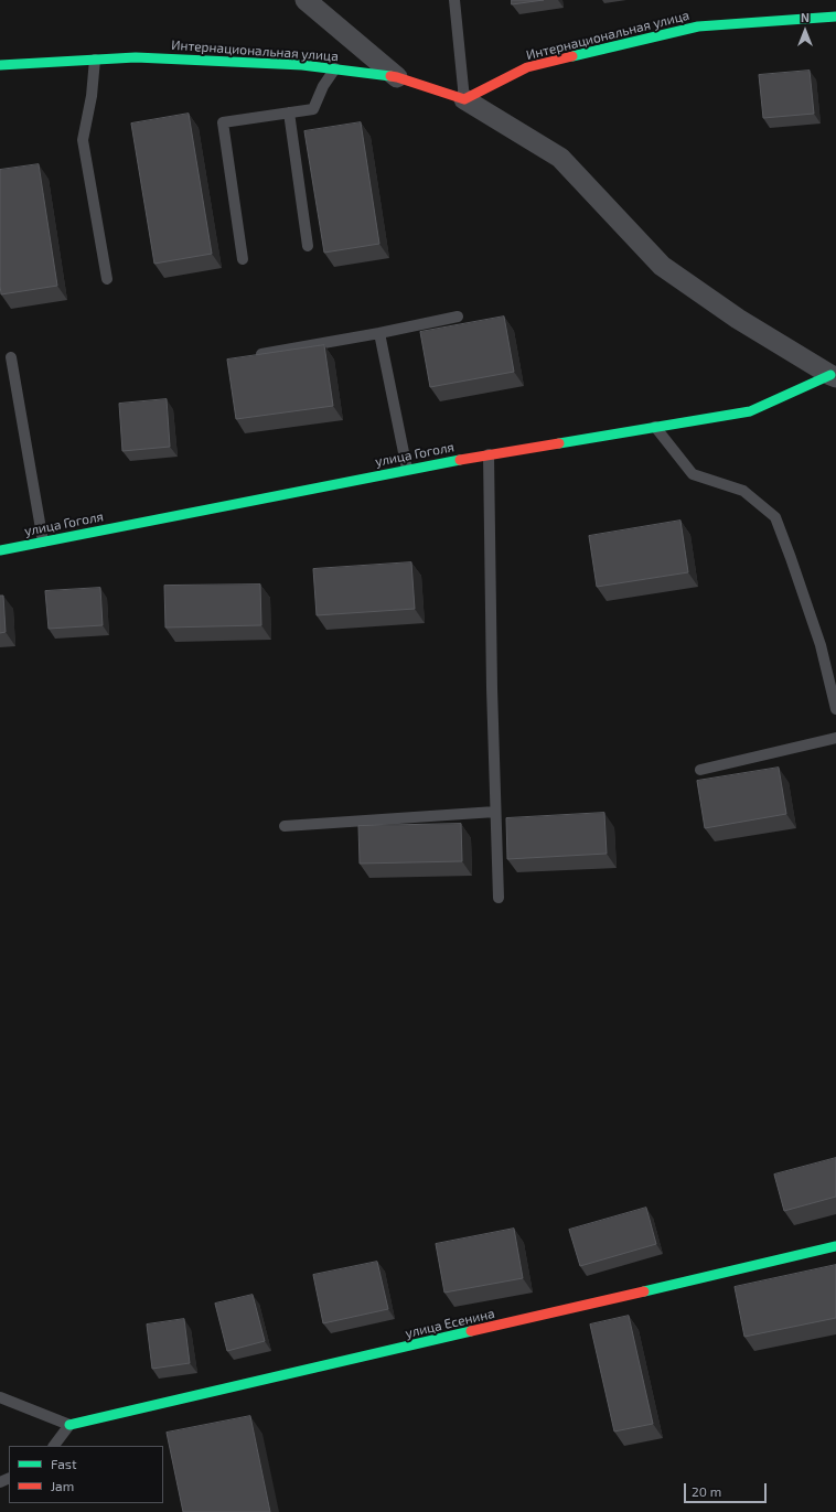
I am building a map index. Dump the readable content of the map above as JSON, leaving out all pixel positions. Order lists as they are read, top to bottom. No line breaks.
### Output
{"streets":{"street":["Интернациональная улица","улица Гоголя","улица Есенина"]},"legend":["Fast","Jam"],"scale_bar":"20 m","north":"top"}
